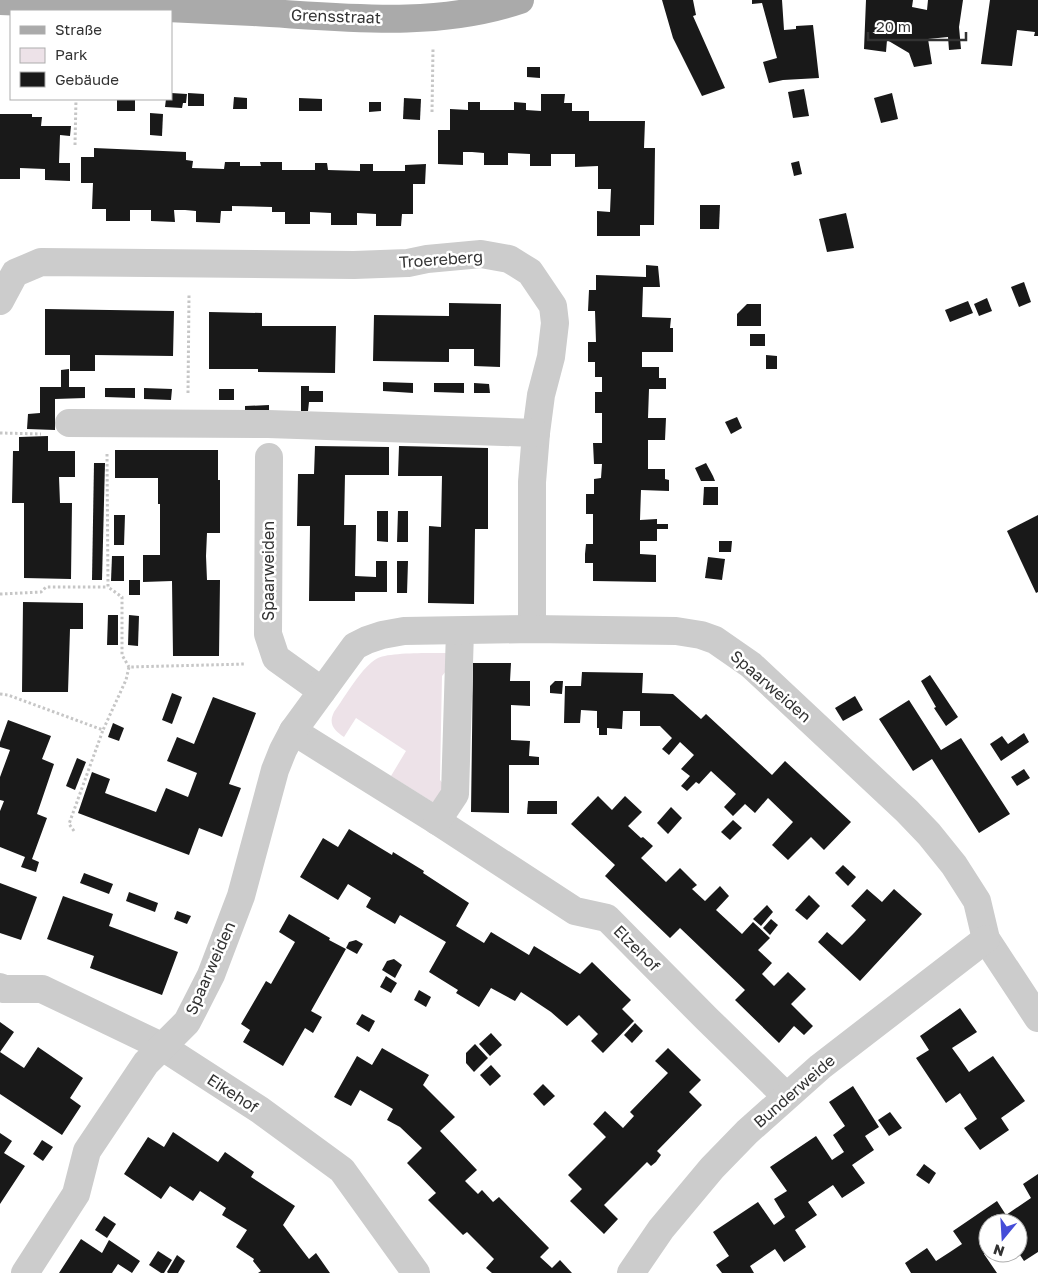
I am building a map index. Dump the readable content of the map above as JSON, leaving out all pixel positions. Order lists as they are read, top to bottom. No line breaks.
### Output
{"streets":{"main road":["Grensstraat"],"street":["Troereberg","Spaarweiden","Elzehof","Bunderweide","Eikehof"]},"crossings":[["Troereberg","Spaarweiden"],["Spaarweiden","Elzehof"],["Spaarweiden","Bunderweide"],["Spaarweiden","Eikehof"],["Elzehof","Bunderweide"]],"legend":["Straße","Park","Gebäude"],"scale_bar":"20 m","north":"bottom"}
